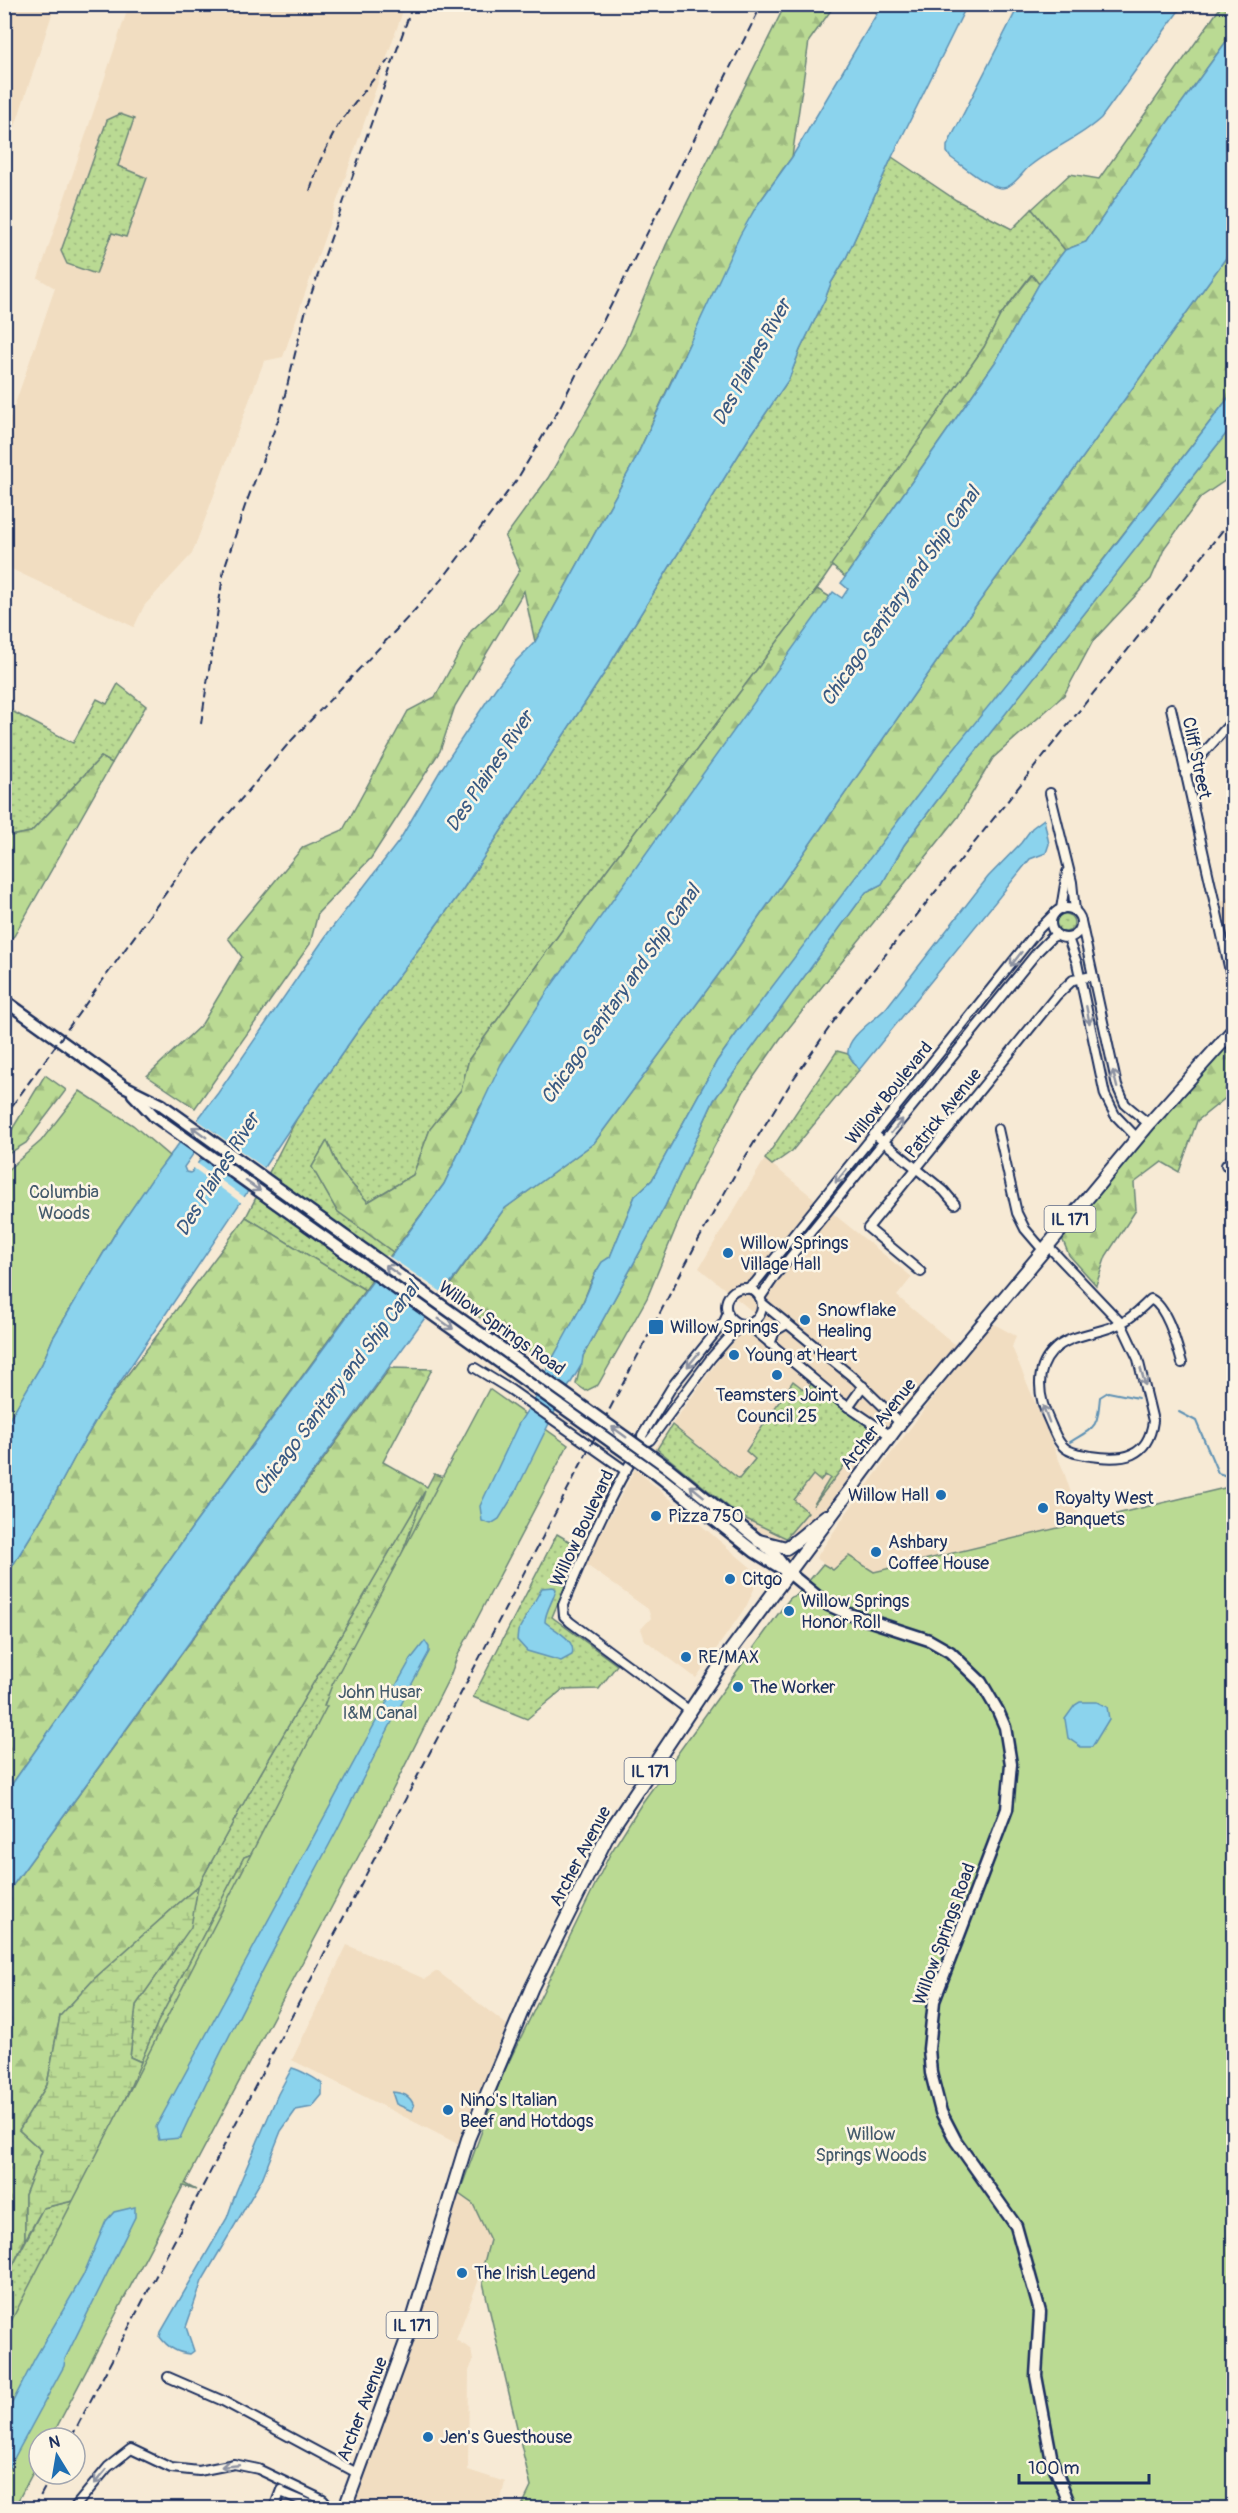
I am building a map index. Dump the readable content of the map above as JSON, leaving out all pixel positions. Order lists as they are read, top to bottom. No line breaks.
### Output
{"streets":{"main road":["IL 171","Willow Springs Road","Archer Avenue"],"street":["Cliff Street","Willow Boulevard","Patrick Avenue"]},"crossings":[["Willow Boulevard","Archer Avenue"],["Willow Springs Road","Archer Avenue"]],"water":["Des Plaines River","Chicago Sanitary and Ship Canal"],"parks":["Columbia Woods","John Husar I&M Canal","Willow Springs Woods"],"places":{"other":["Willow Springs Village Hall","Snowflake Healing","Young at Heart","Teamsters Joint Council 25","Willow Hall","Royalty West Banquets","Pizza 750","Ashbary Coffee House","Citgo","Willow Springs Honor Roll","RE/MAX","The Worker","Nino's Italian Beef and Hotdogs","The Irish Legend","Jen's Guesthouse"],"transit":["Willow Springs"]},"scale_bar":"100 m","north":"top"}
